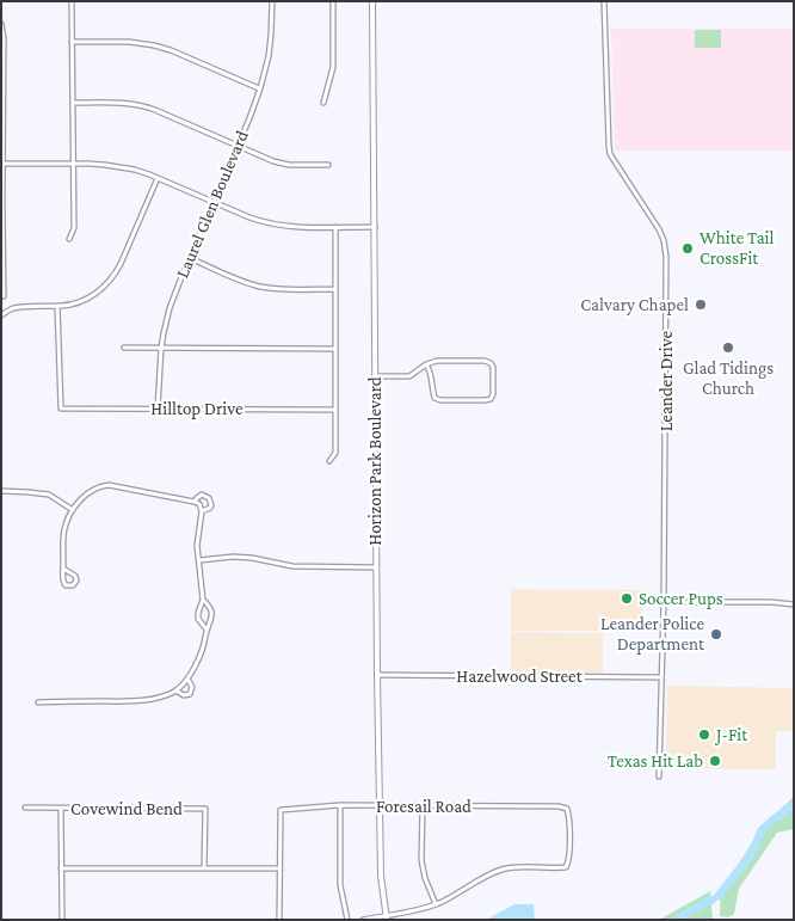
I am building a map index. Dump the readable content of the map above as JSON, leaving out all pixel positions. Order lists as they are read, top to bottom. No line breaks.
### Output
{"streets":{"street":["Laurel Glen Boulevard","Leander Drive","Hilltop Drive","Horizon Park Boulevard","Hazelwood Street","Foresail Road","Covewind Bend"]},"crossings":[["Laurel Glen Boulevard","Hilltop Drive"],["Leander Drive","Hazelwood Street"],["Horizon Park Boulevard","Hazelwood Street"],["Horizon Park Boulevard","Foresail Road"]],"places":["White Tail CrossFit","Calvary Chapel","Glad Tidings Church","Soccer Pups","Leander Police Department","J-Fit","Texas Hit Lab"]}
